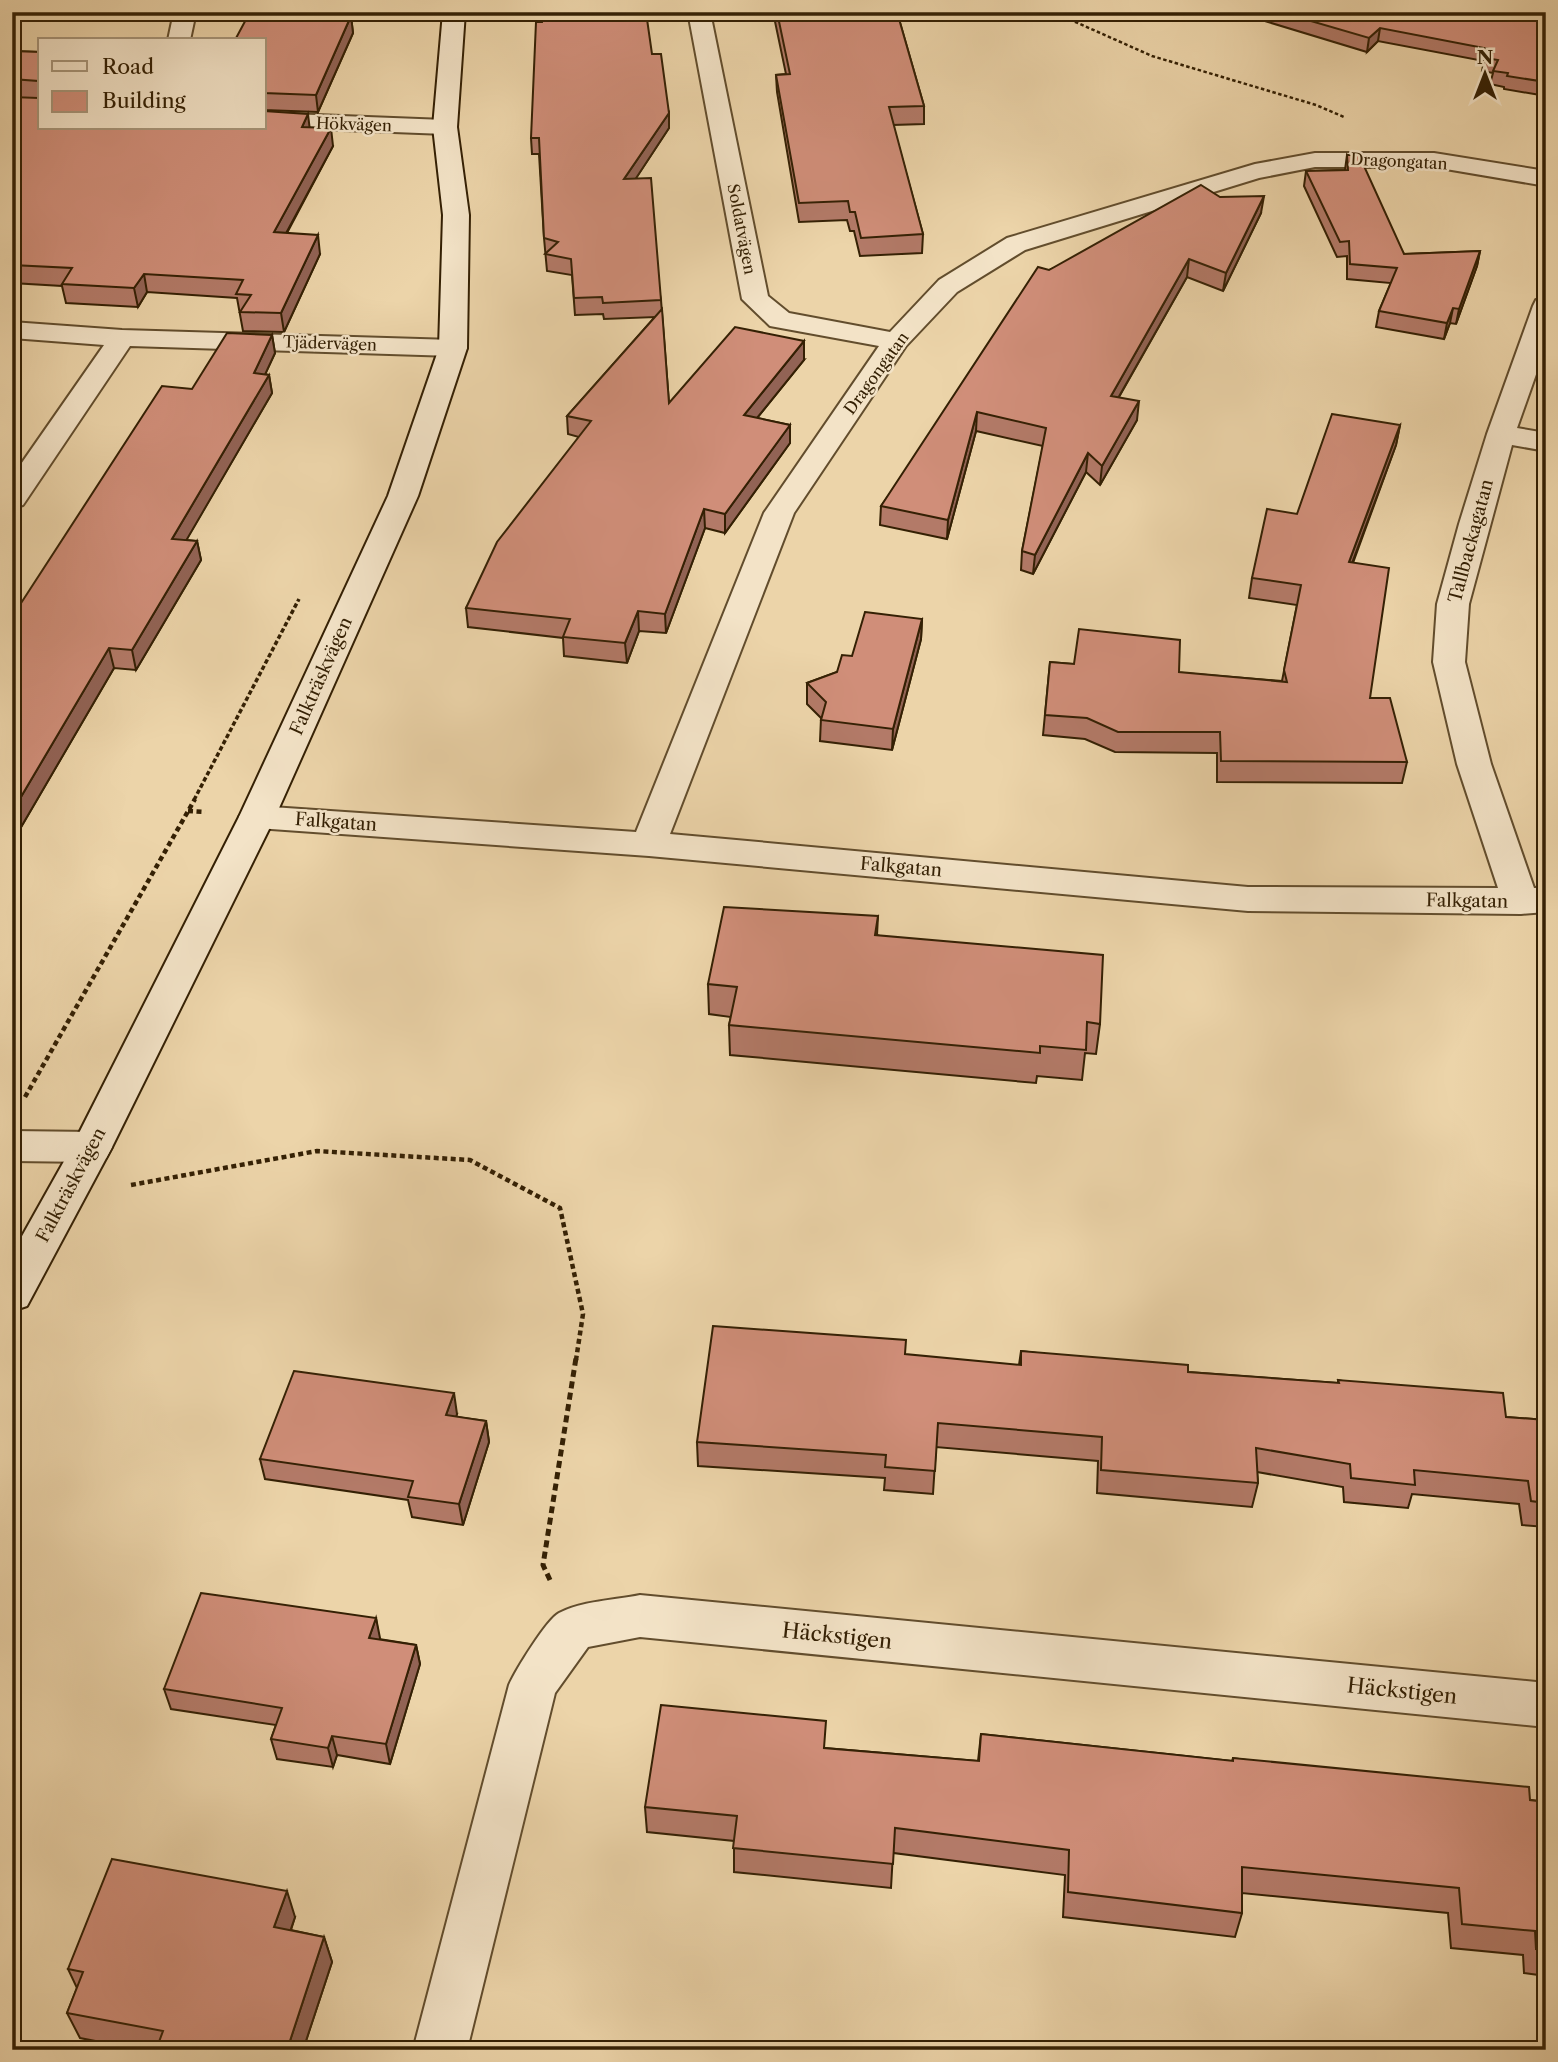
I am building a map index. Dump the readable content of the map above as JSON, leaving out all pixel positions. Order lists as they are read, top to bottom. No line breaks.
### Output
{"streets":{"street":["Hökvägen","Dragongatan","Soldatvägen","Tjädervägen","Tallbackagatan","Falkträskvägen","Falkgatan","Häckstigen"]},"crossings":[["Hökvägen","Falkträskvägen"],["Dragongatan","Soldatvägen"],["Dragongatan","Falkgatan"],["Tjädervägen","Falkträskvägen"],["Tallbackagatan","Falkgatan"],["Falkträskvägen","Falkgatan"]],"legend":["Road","Building"],"north":"top"}
